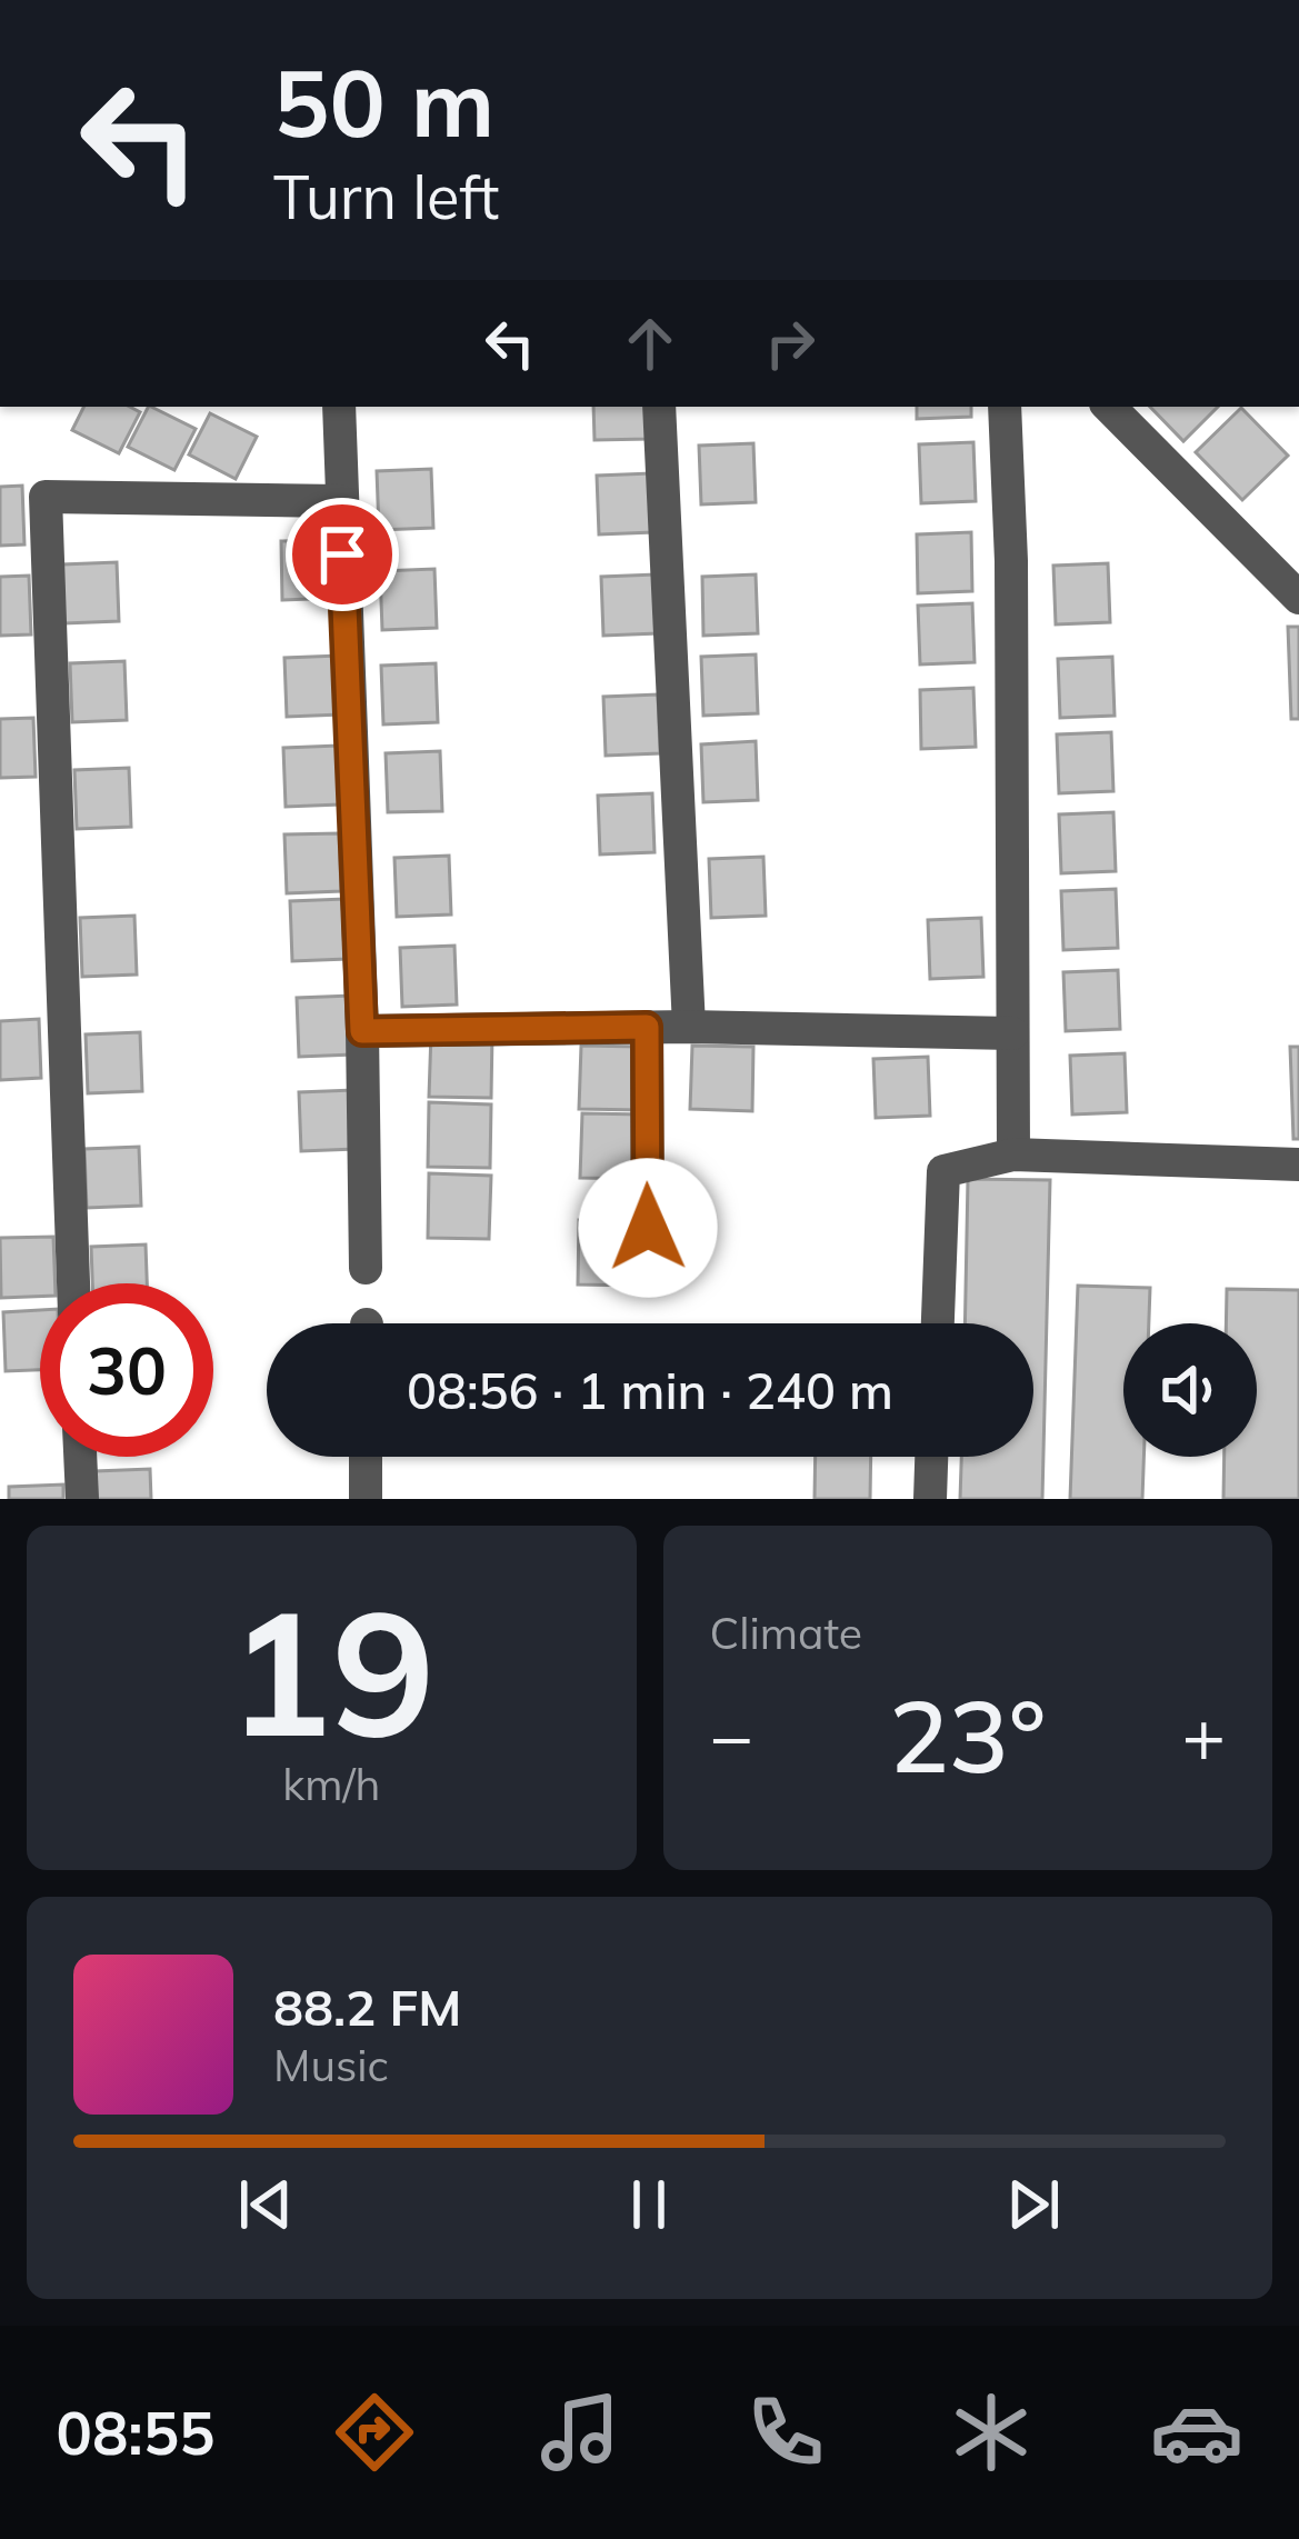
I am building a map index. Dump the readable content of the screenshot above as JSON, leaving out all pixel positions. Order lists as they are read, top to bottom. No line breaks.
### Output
{"page":{"turn":["50 m","Turn left"],"limit":"30","trip":"08:56 · 1 min · 240 m","tile":[["19","km/h"],"Climate"],"heat":["−","23°","+"],"song":["88.2 FM","Music"],"tabs":"08:55"}}
